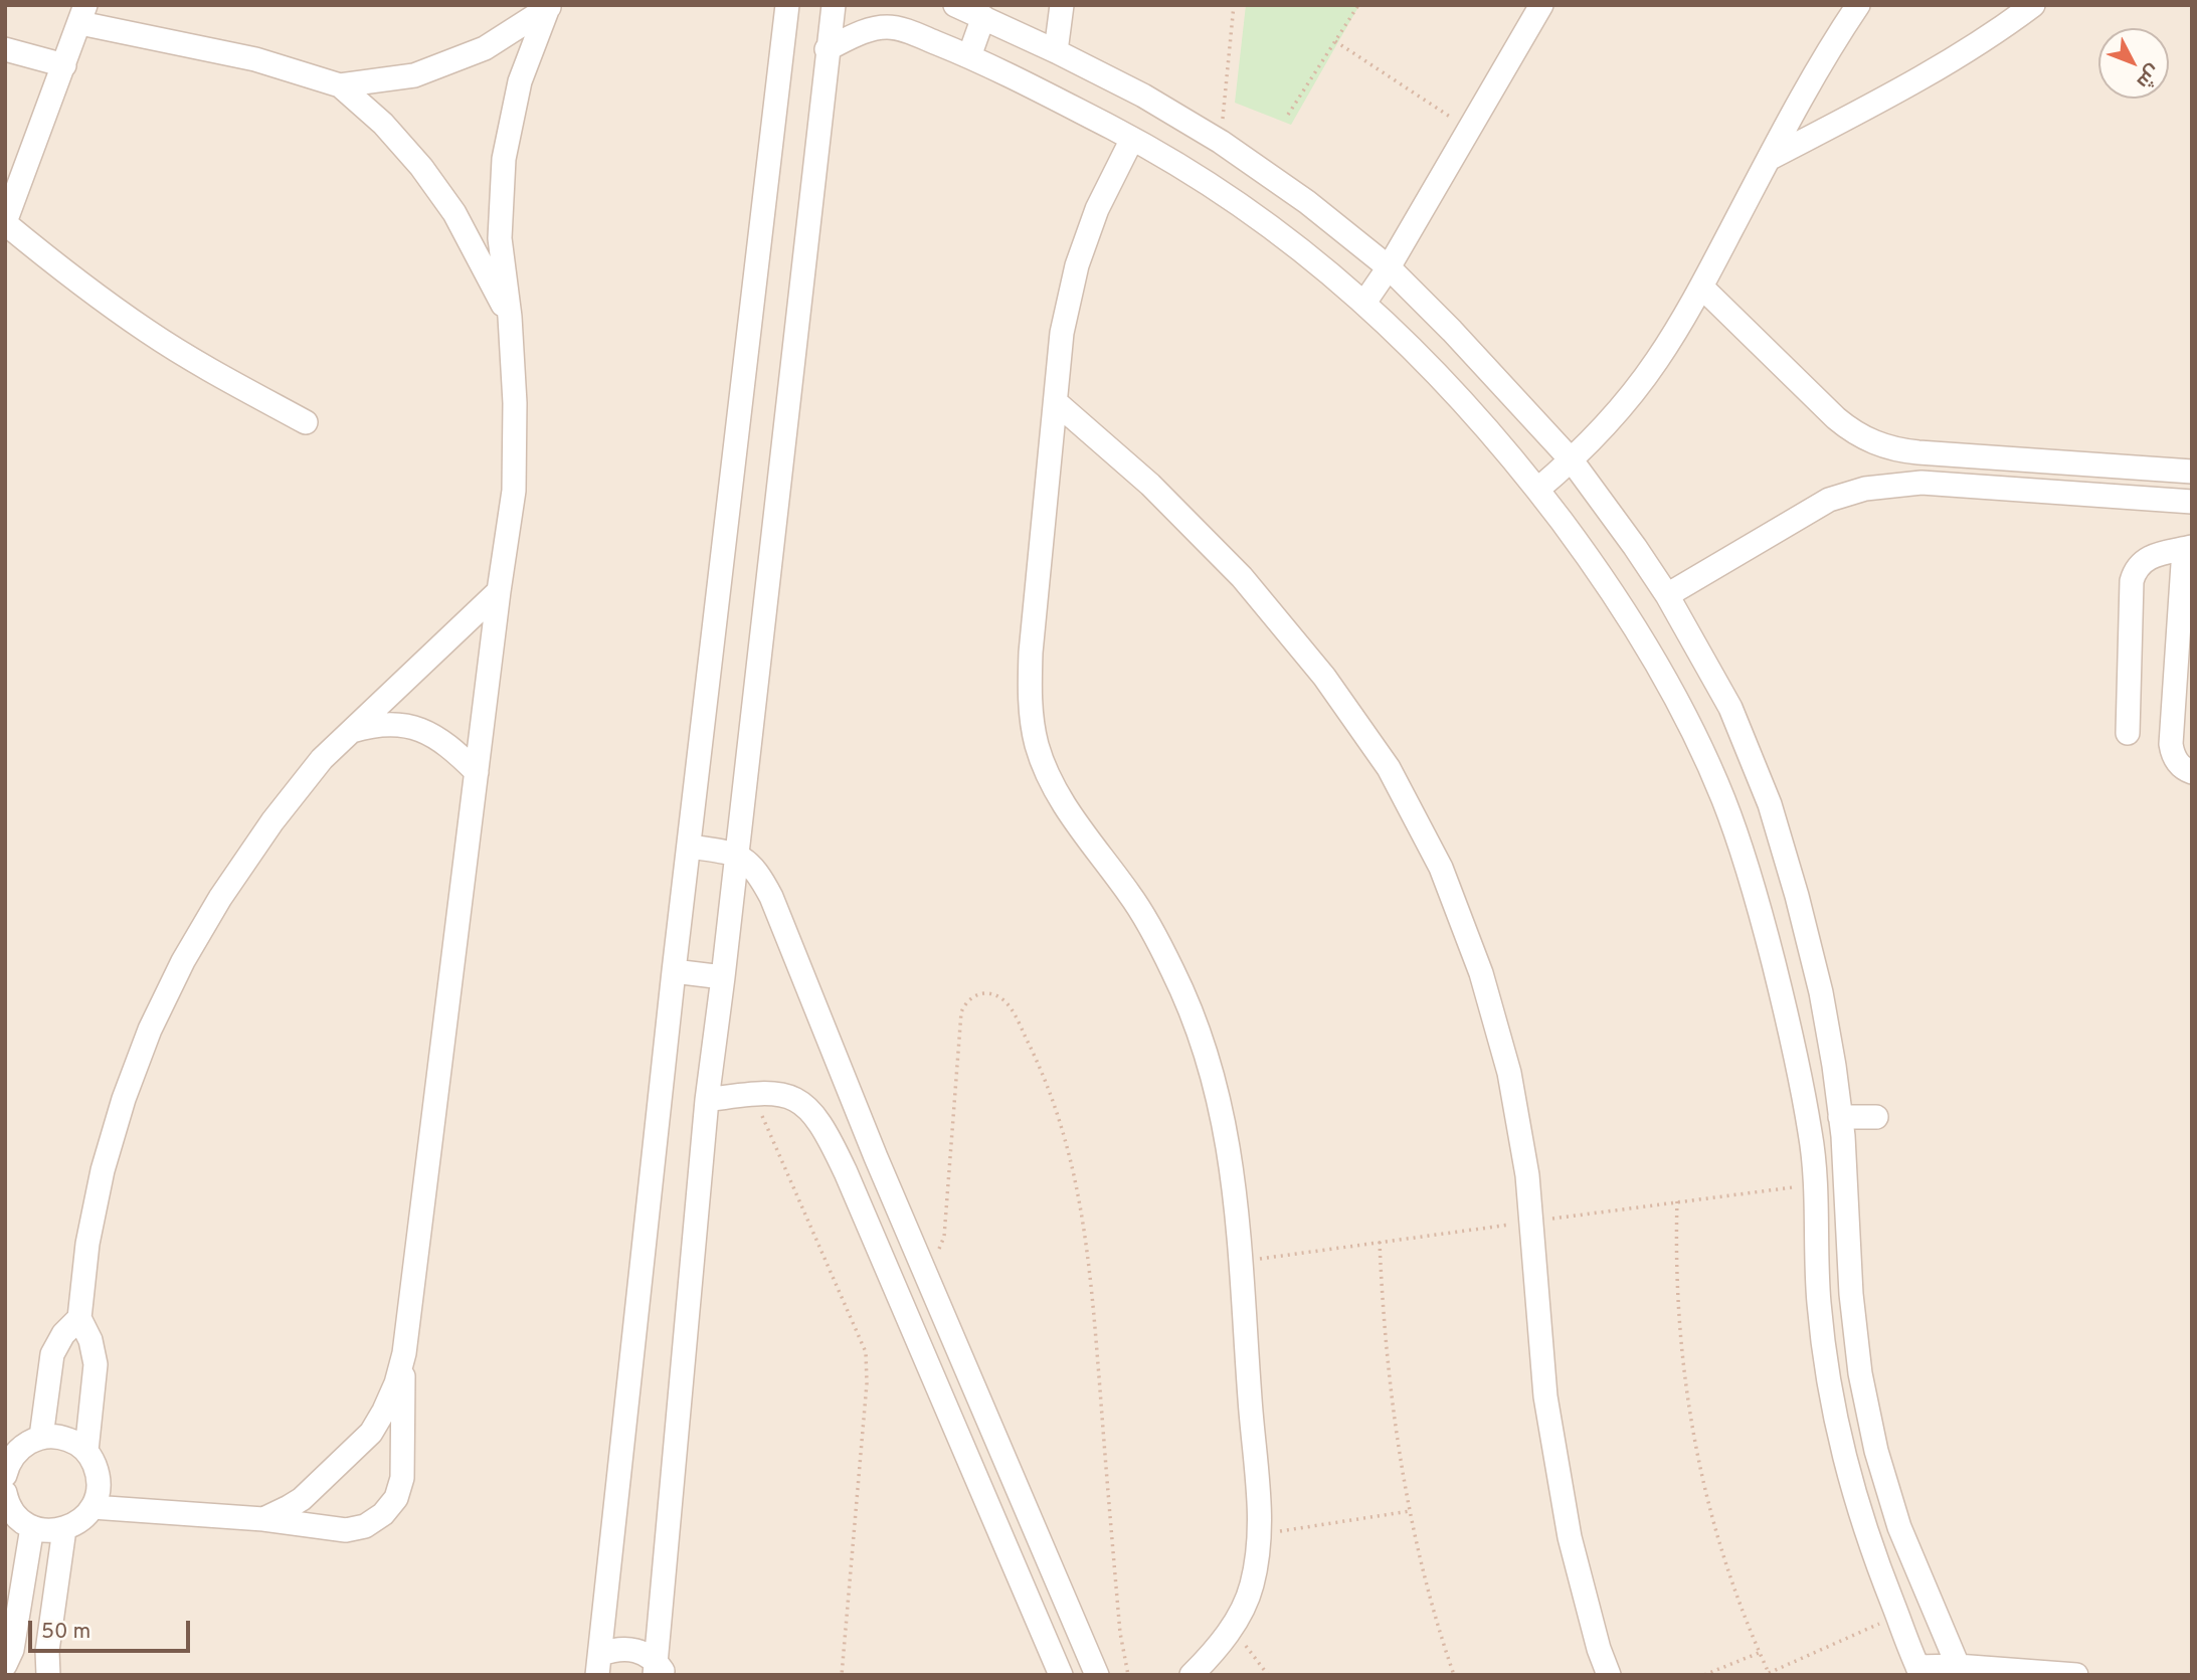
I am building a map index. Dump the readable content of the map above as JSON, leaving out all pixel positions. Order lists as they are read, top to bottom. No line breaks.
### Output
{"scale_bar":"50 m","north":"bottom right"}
